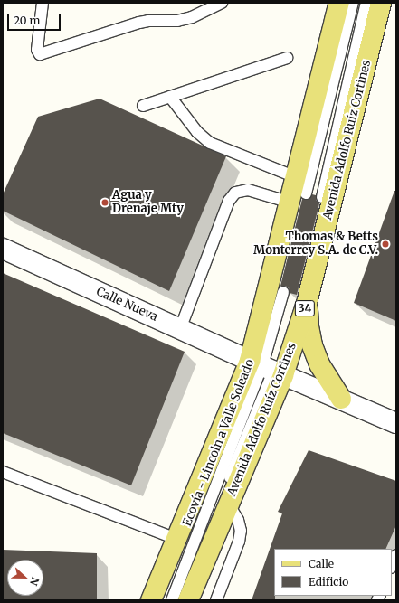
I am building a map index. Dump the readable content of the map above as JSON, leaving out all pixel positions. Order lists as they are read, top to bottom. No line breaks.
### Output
{"streets":{"main road":["Avenida Adolfo Ruíz Cortines","34"],"street":["Calle Nueva"],"lane":["Ecovía - Lincoln a Valle Soleado"]},"crossings":[["Avenida Adolfo Ruíz Cortines","Calle Nueva"],["Avenida Adolfo Ruíz Cortines","Ecovía - Lincoln a Valle Soleado"],["Calle Nueva","Ecovía - Lincoln a Valle Soleado"]],"places":["Agua y Drenaje Mty","Thomas & Betts Monterrey S.A. de C.V."],"legend":["Calle","Edificio"],"scale_bar":"20 m","north":"right"}
